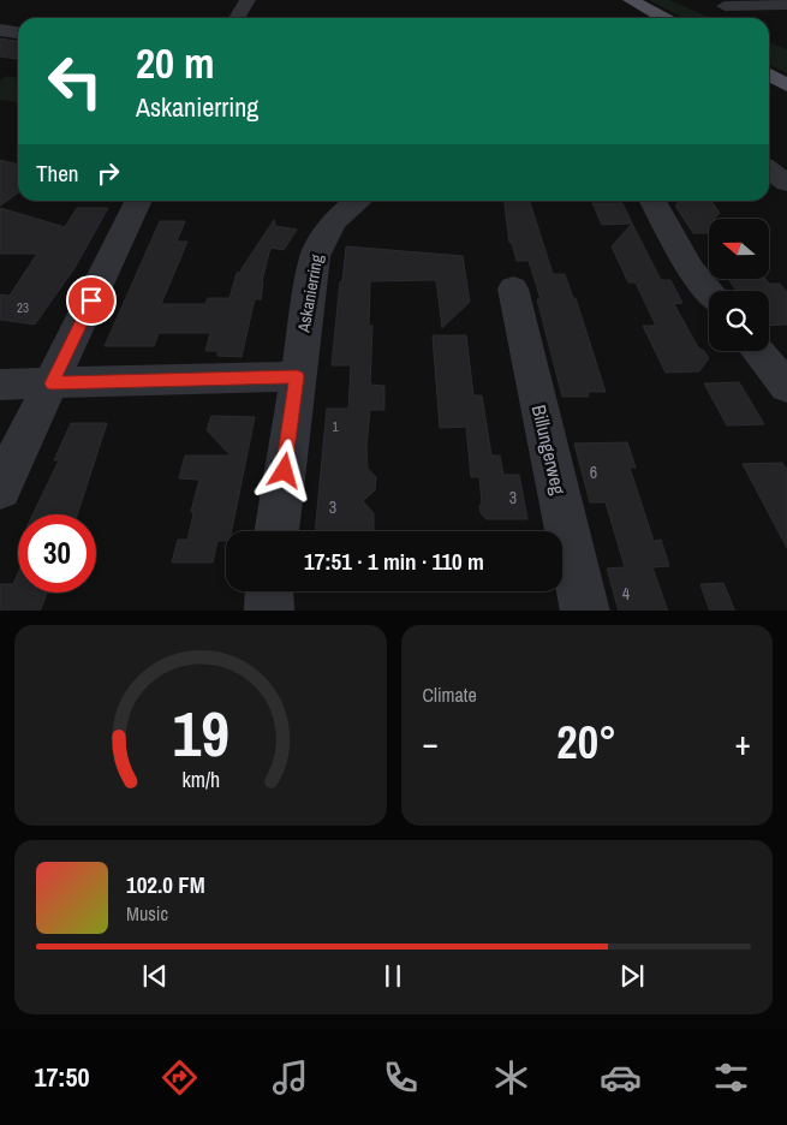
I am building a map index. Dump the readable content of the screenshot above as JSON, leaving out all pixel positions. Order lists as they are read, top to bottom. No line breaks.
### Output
{"streets":{"street":["Askanierring","Billungerweg"]},"house_numbers":["23","1","6","3","3","4"],"north":"left","page":{"turn":["20 m","Askanierring"],"then":"Then","limit":"30","trip":"17:51 · 1 min · 110 m","tile":"Climate","heat":["−","20°","+"],"song":["102.0 FM","Music"],"tabs":"17:50","gauge":["19","km/h"]}}
